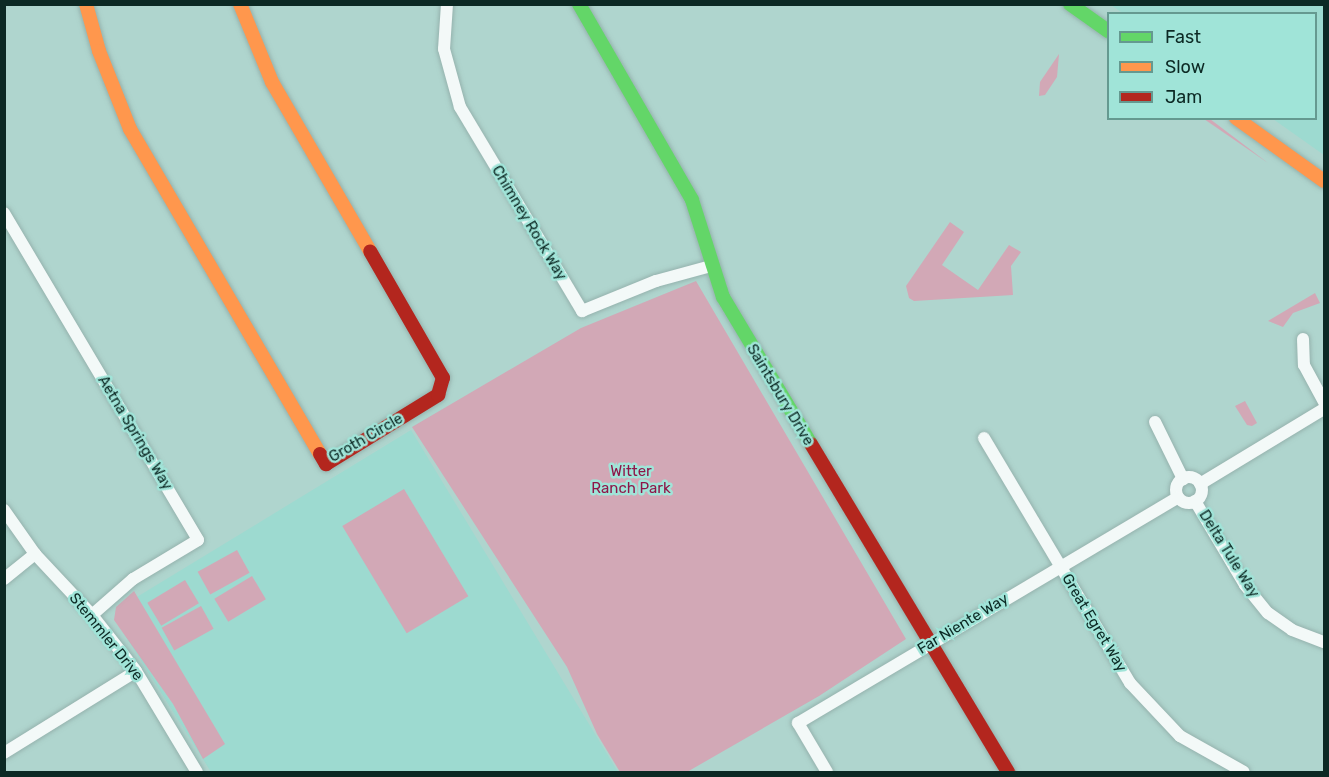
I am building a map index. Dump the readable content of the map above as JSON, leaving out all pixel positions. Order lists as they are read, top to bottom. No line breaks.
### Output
{"streets":{"street":["Chimney Rock Way","Saintsbury Drive","Aetna Springs Way","Groth Circle","Delta Tule Way","Great Egret Way","Far Niente Way","Stemmler Drive"]},"crossings":[["Chimney Rock Way","Saintsbury Drive"],["Saintsbury Drive","Far Niente Way"],["Aetna Springs Way","Stemmler Drive"],["Delta Tule Way","Far Niente Way"],["Great Egret Way","Far Niente Way"]],"parks":["Witter Ranch Park"],"legend":["Fast","Slow","Jam"]}
